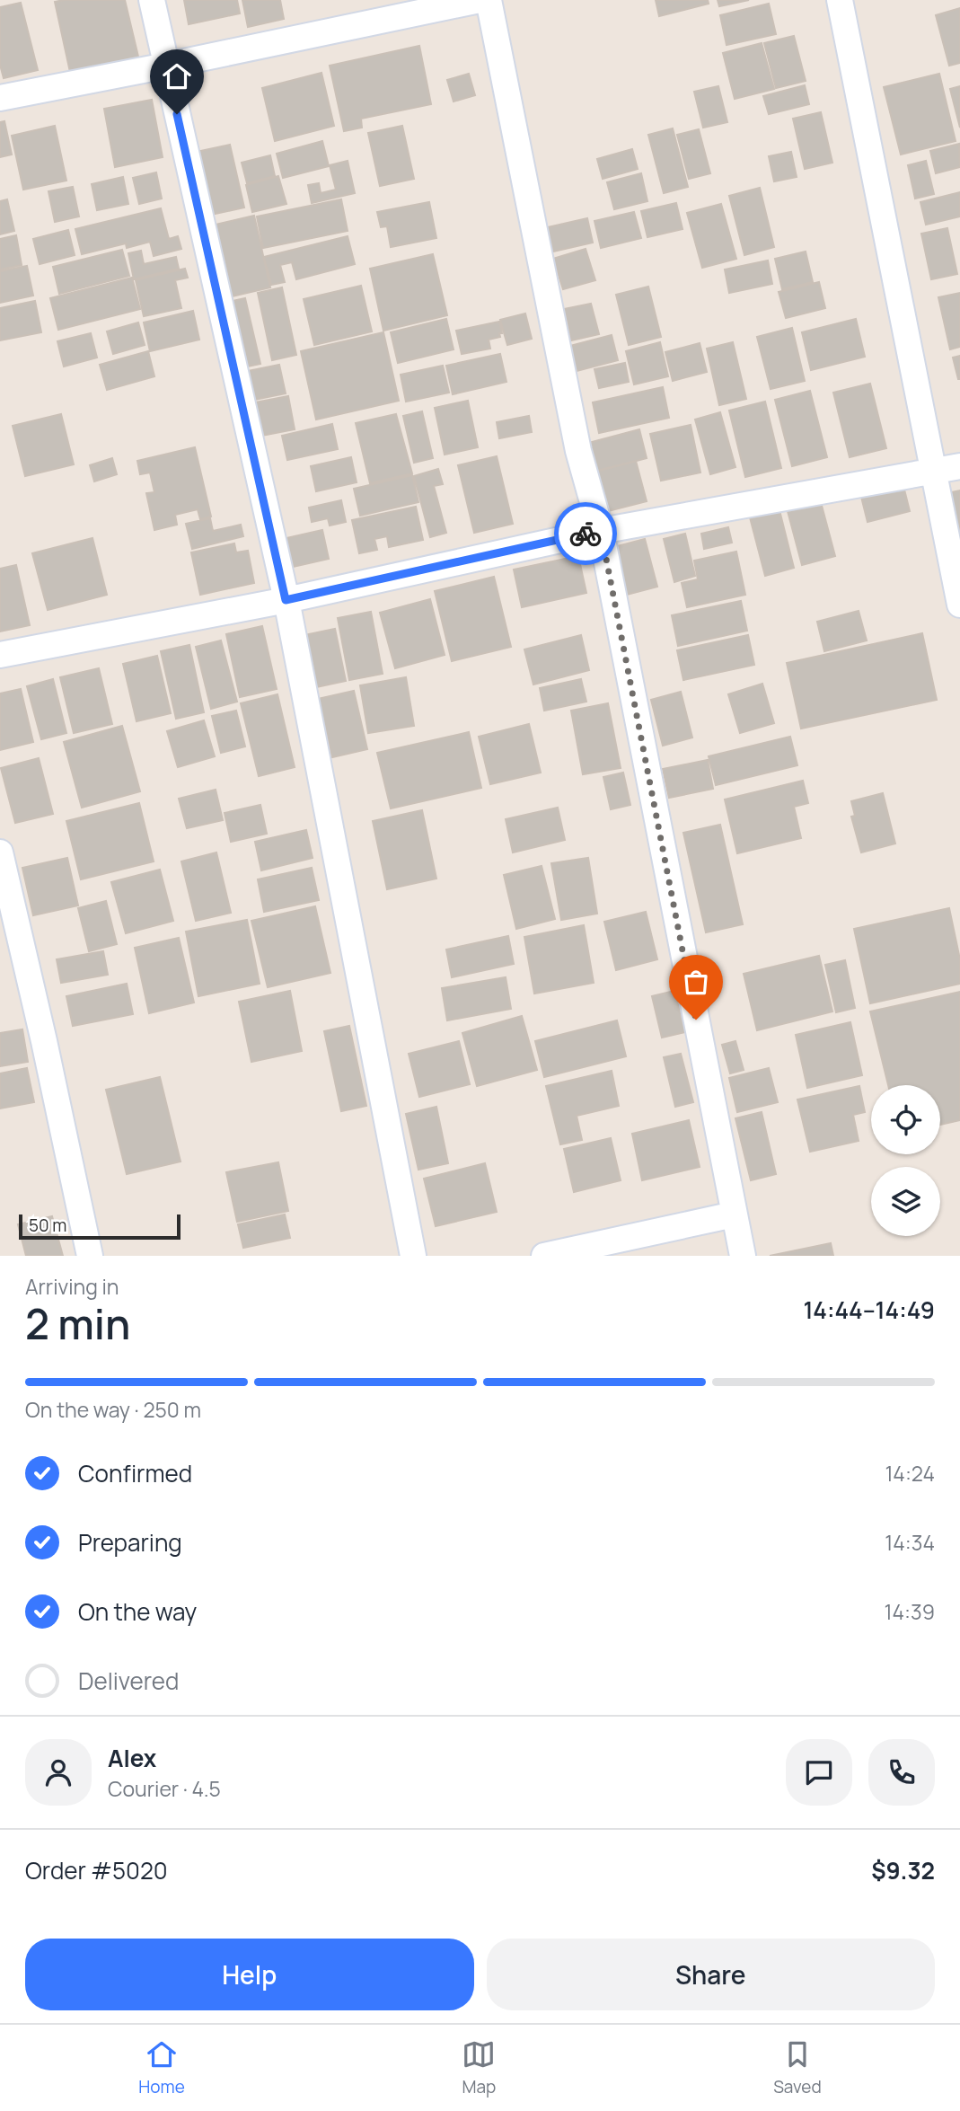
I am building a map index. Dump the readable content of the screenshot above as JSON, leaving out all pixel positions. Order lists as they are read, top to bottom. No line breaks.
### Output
{"scale_bar":"50 m","page":{"scale":"50 m","heading":["2 min","Arriving in","14:44–14:49"],"panel":["Alex","Courier · 4.5","Order #5020","$9.32"],"bar":"On the way · 250 m","list":[["Confirmed","14:24"],["Preparing","14:34"],["On the way","14:39"],"Delivered"],"buttons":["Help","Share"],"tabs":["Home","Map","Saved"]}}
